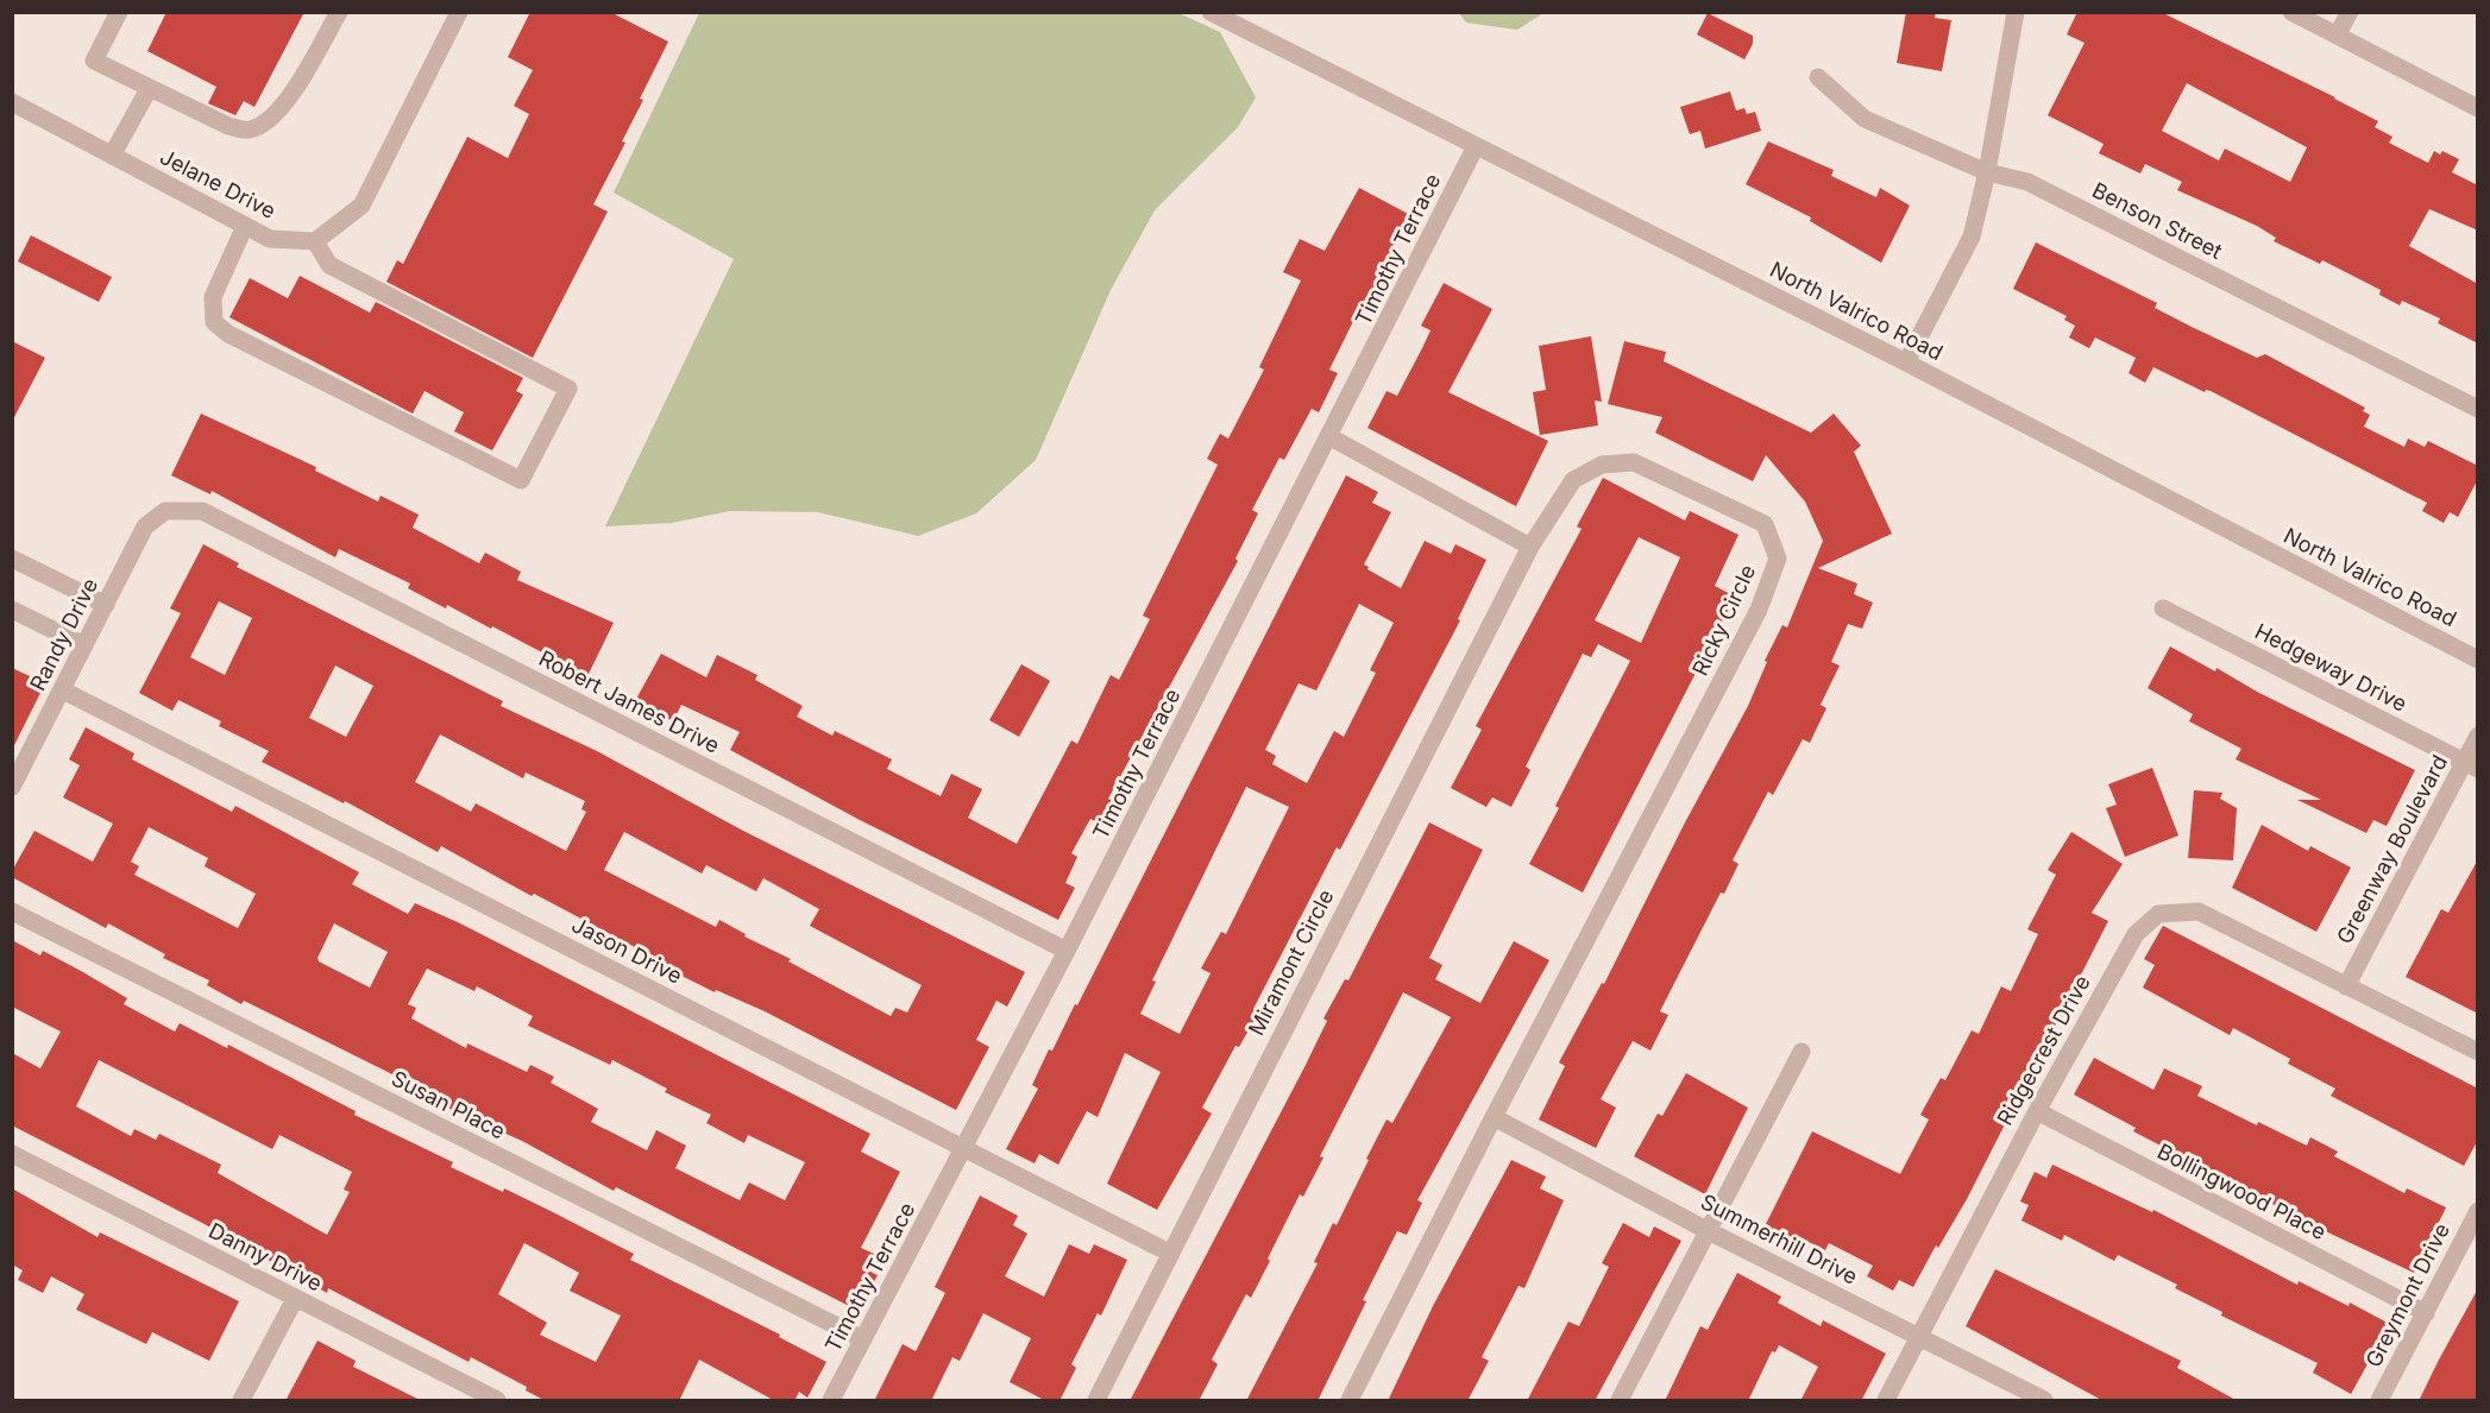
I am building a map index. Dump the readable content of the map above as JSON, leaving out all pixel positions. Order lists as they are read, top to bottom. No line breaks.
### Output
{"streets":{"street":["Jelane Drive","Benson Street","Timothy Terrace","North Valrico Road","Ricky Circle","Randy Drive","Hedgeway Drive","Robert James Drive","Greenway Boulevard","Jason Drive","Miramont Circle","Ridgecrest Drive","Susan Place","Bollingwood Place","Summerhill Drive","Danny Drive","Greymont Drive"]},"crossings":[["Timothy Terrace","North Valrico Road"],["Timothy Terrace","Robert James Drive"],["Timothy Terrace","Jason Drive"],["Timothy Terrace","Susan Place"],["Ricky Circle","Miramont Circle"],["Ricky Circle","Summerhill Drive"],["Randy Drive","Robert James Drive"],["Randy Drive","Jason Drive"],["Hedgeway Drive","Greenway Boulevard"],["Greenway Boulevard","Ridgecrest Drive"],["Jason Drive","Miramont Circle"],["Ridgecrest Drive","Bollingwood Place"],["Ridgecrest Drive","Summerhill Drive"],["Bollingwood Place","Greymont Drive"]]}
